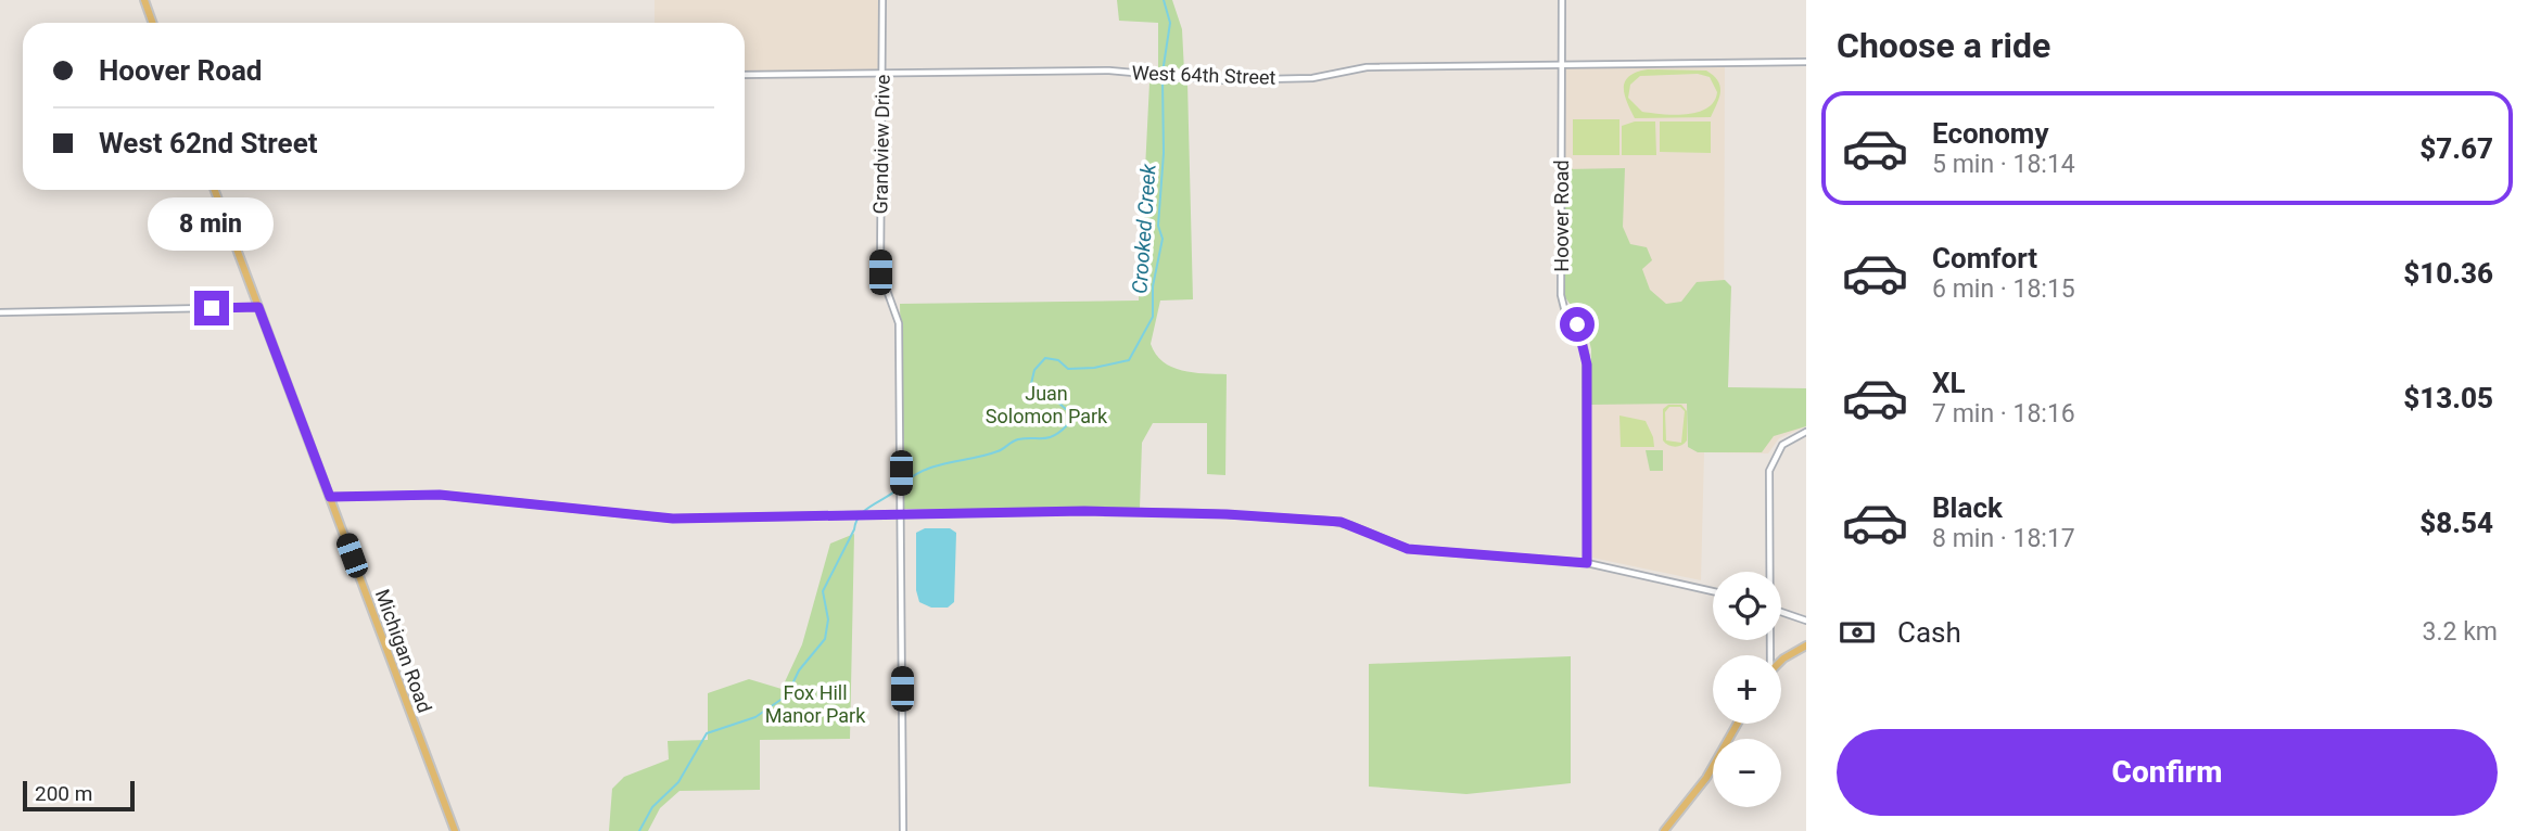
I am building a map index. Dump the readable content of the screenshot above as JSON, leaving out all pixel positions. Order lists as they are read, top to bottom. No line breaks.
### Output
{"streets":{"main road":["Michigan Road"],"street":["West 64th Street","Grandview Drive","Hoover Road"]},"crossings":[["West 64th Street","Grandview Drive"],["West 64th Street","Hoover Road"]],"water":["Crooked Creek"],"parks":["Juan Solomon Park","Fox Hill Manor Park"],"scale_bar":"200 m","page":{"heading":"Choose a ride","banner":["Hoover Road","West 62nd Street"],"list":[{"name":"Economy","note":"5 min · 18:14","value":"$7.67"},{"name":"Comfort","note":"6 min · 18:15","value":"$10.36"},{"name":"XL","note":"7 min · 18:16","value":"$13.05"},{"name":"Black","note":"8 min · 18:17","value":"$8.54"}],"bubble":"8 min","map_buttons":["+","−"],"pay":["Cash","3.2 km"],"buttons":"Confirm","scale":"200 m"}}
